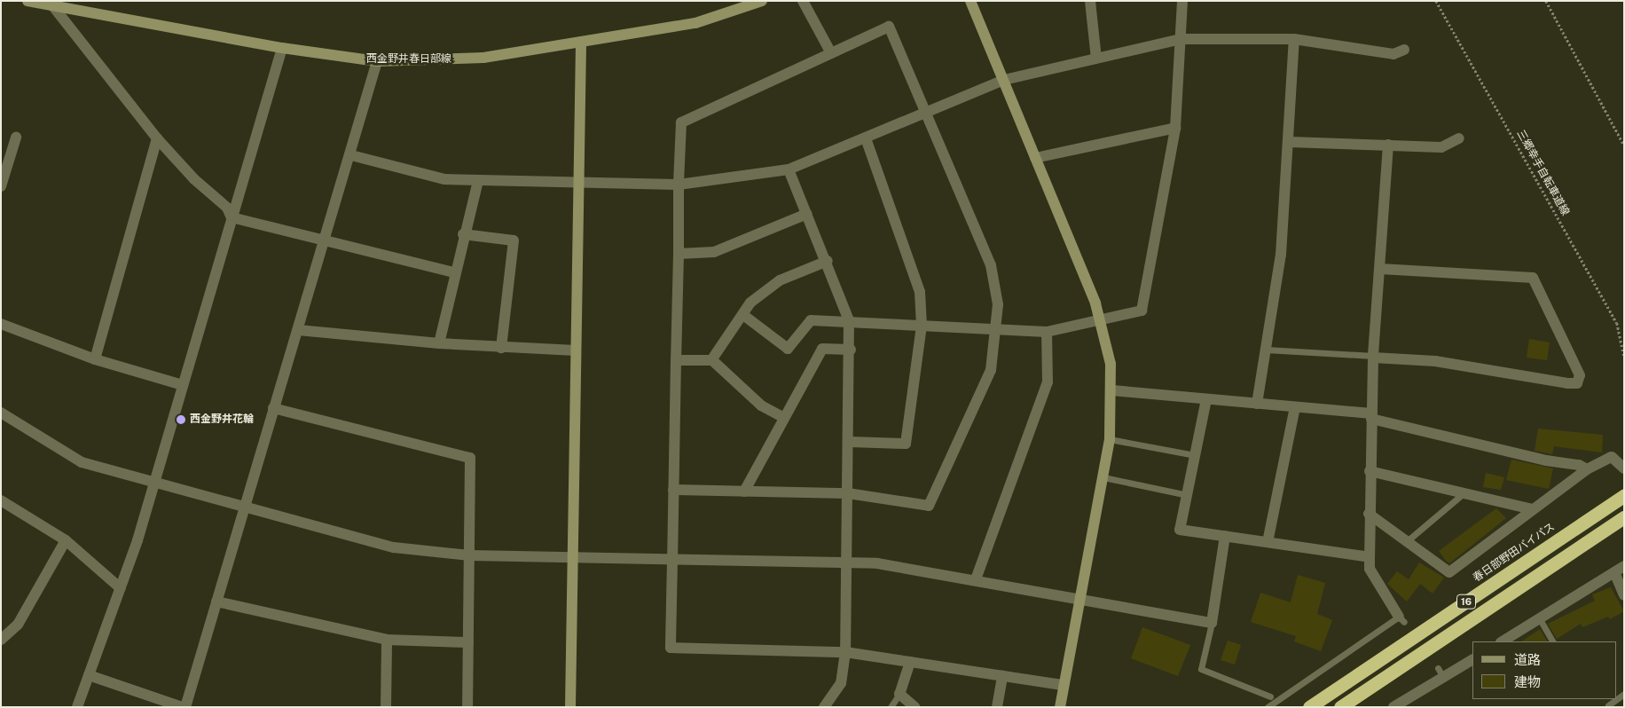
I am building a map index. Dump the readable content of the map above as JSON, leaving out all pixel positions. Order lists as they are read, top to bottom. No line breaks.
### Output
{"streets":{"highway":["春日部野田バイパス","16"],"street":["西金野井春日部線"],"path":["三郷幸手自転車道線"]},"places":["西金野井花輪"],"legend":["道路","建物"]}
